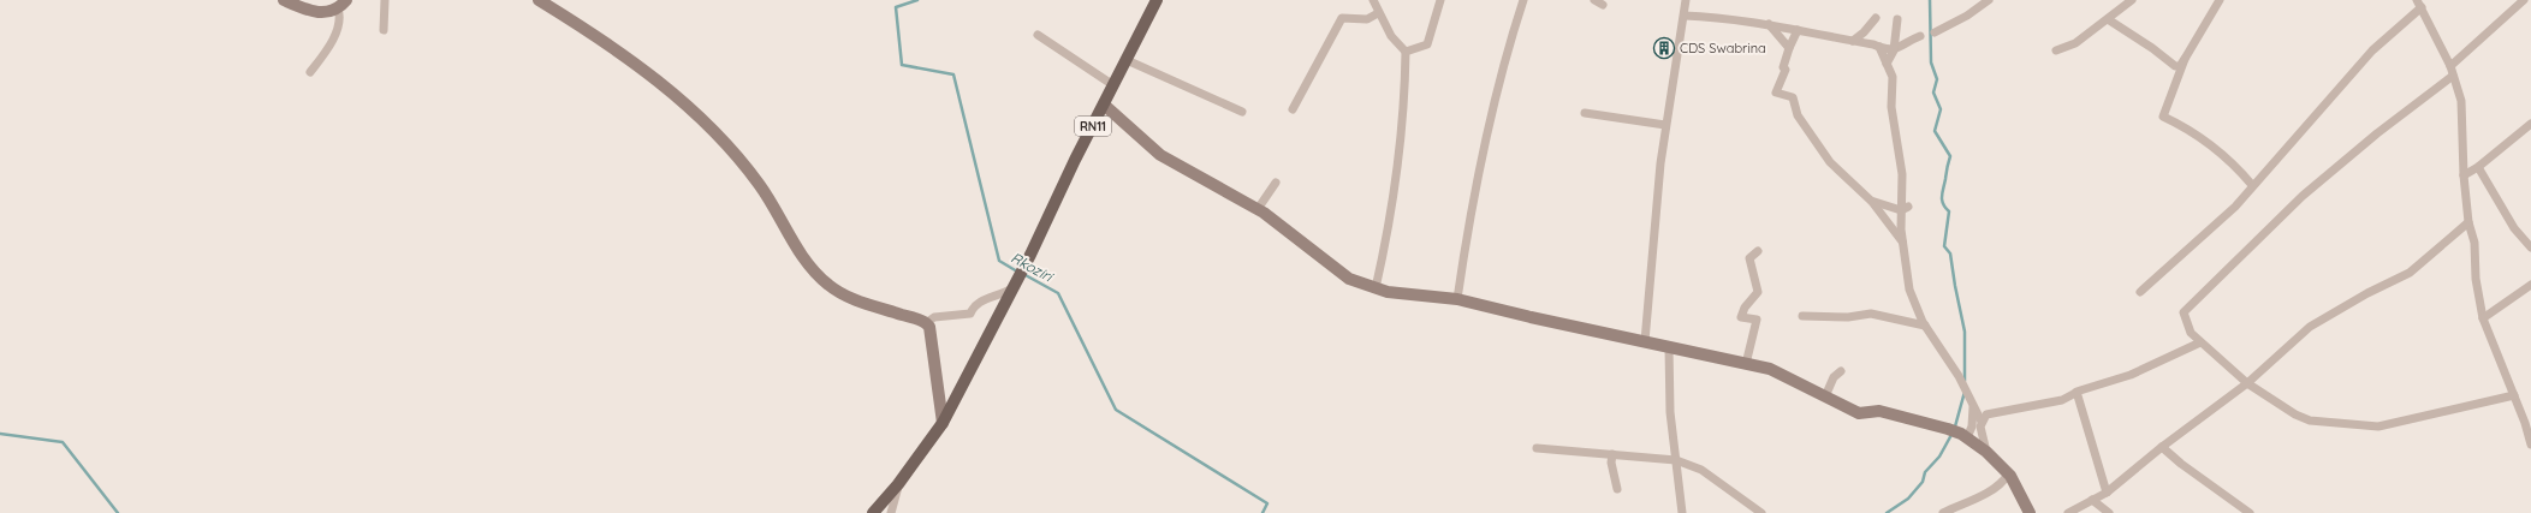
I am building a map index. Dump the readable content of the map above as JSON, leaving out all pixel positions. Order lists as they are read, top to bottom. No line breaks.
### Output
{"streets":{"main road":["RN11"]},"water":["Rkoziri"],"places":{"building":["CDS Swabrina"]}}
